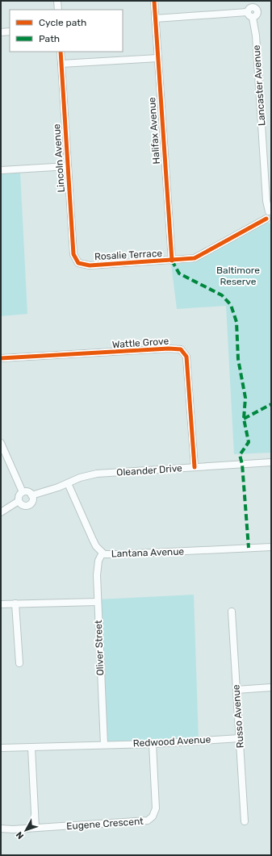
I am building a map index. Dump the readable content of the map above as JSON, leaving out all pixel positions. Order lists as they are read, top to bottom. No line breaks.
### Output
{"streets":{"street":["Lancaster Avenue","Halifax Avenue","Lincoln Avenue","Rosalie Terrace","Wattle Grove","Oleander Drive","Lantana Avenue","Oliver Street","Russo Avenue","Redwood Avenue","Eugene Crescent"]},"crossings":[["Halifax Avenue","Rosalie Terrace"],["Lincoln Avenue","Rosalie Terrace"],["Wattle Grove","Oleander Drive"],["Oleander Drive","Lantana Avenue"],["Lantana Avenue","Oliver Street"],["Oliver Street","Redwood Avenue"],["Russo Avenue","Redwood Avenue"],["Redwood Avenue","Eugene Crescent"]],"parks":["Baltimore Reserve"],"legend":["Cycle path","Path"],"north":"bottom left"}
